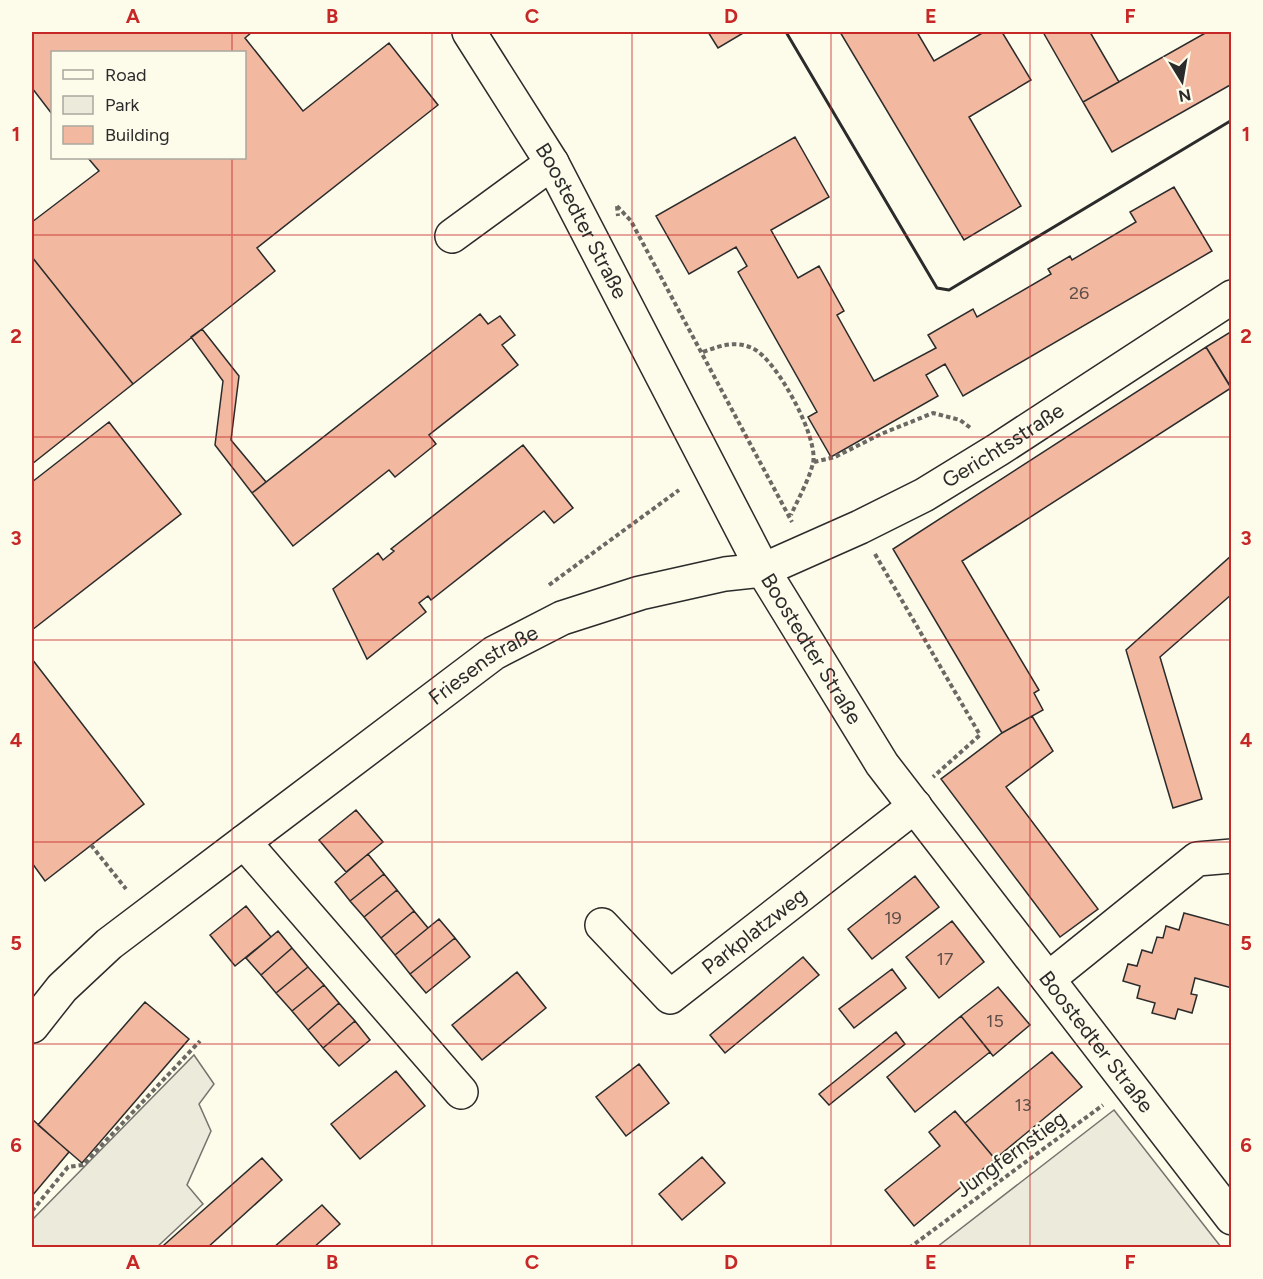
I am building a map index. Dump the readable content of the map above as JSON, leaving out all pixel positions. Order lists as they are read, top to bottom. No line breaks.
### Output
{"streets":{"street":["Boostedter Straße","Gerichtsstraße","Friesenstraße","Parkplatzweg"],"path":["Jungfernstieg"]},"crossings":[["Boostedter Straße","Gerichtsstraße"],["Boostedter Straße","Friesenstraße"],["Boostedter Straße","Parkplatzweg"],["Boostedter Straße","Jungfernstieg"],["Gerichtsstraße","Friesenstraße"]],"house_numbers":["26","19","17","15","13"],"legend":["Road","Park","Building"],"north":"bottom","grid":{"columns":["A","B","C","D","E","F"],"rows":["1","2","3","4","5","6"]}}
